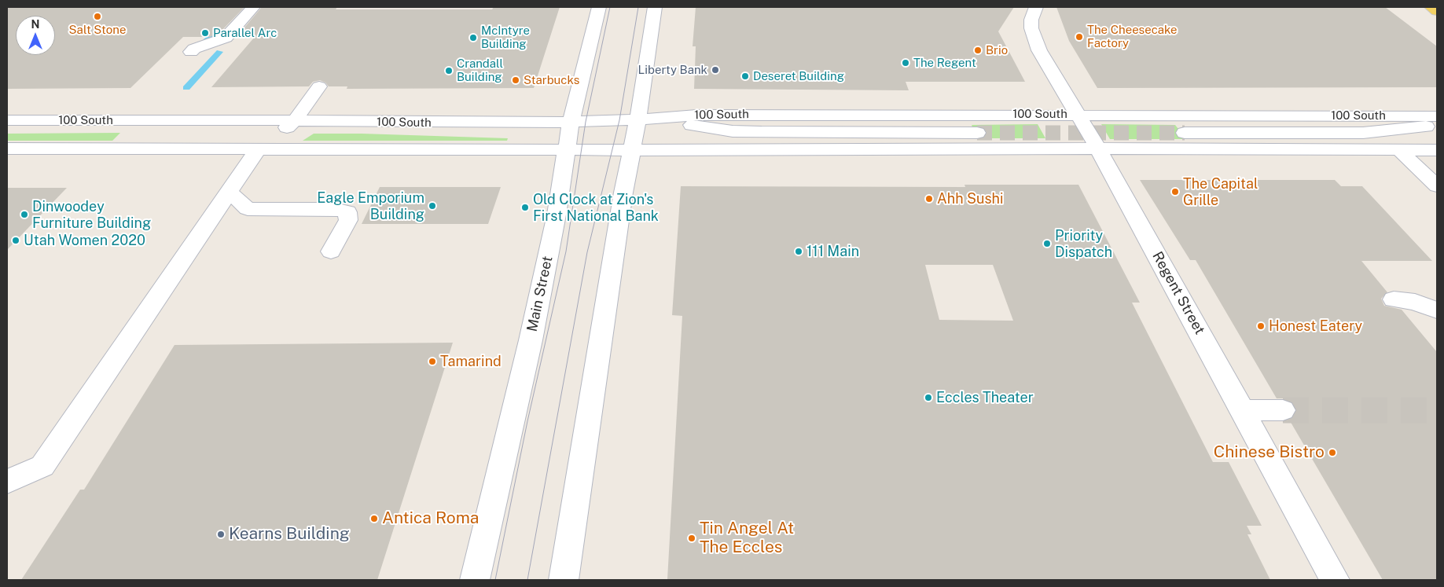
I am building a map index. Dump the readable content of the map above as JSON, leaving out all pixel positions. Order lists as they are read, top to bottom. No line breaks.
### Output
{"streets":{"street":["100 South","Regent Street","Main Street"]},"crossings":[["100 South","Regent Street"],["100 South","Main Street"]],"places":["Salt Stone","Parallel Arc","The Cheesecake Factory","McIntyre Building","Brio","The Regent","Liberty Bank","Crandall Building","Deseret Building","Starbucks","The Capital Grille","Ahh Sushi","Eagle Emporium Building","Old Clock at Zion's First National Bank","Dinwoodey Furniture Building","Utah Women 2020","Priority Dispatch","111 Main","Honest Eatery","Tamarind","Eccles Theater","Chinese Bistro","Antica Roma","Kearns Building","Tin Angel At The Eccles"],"north":"top"}
